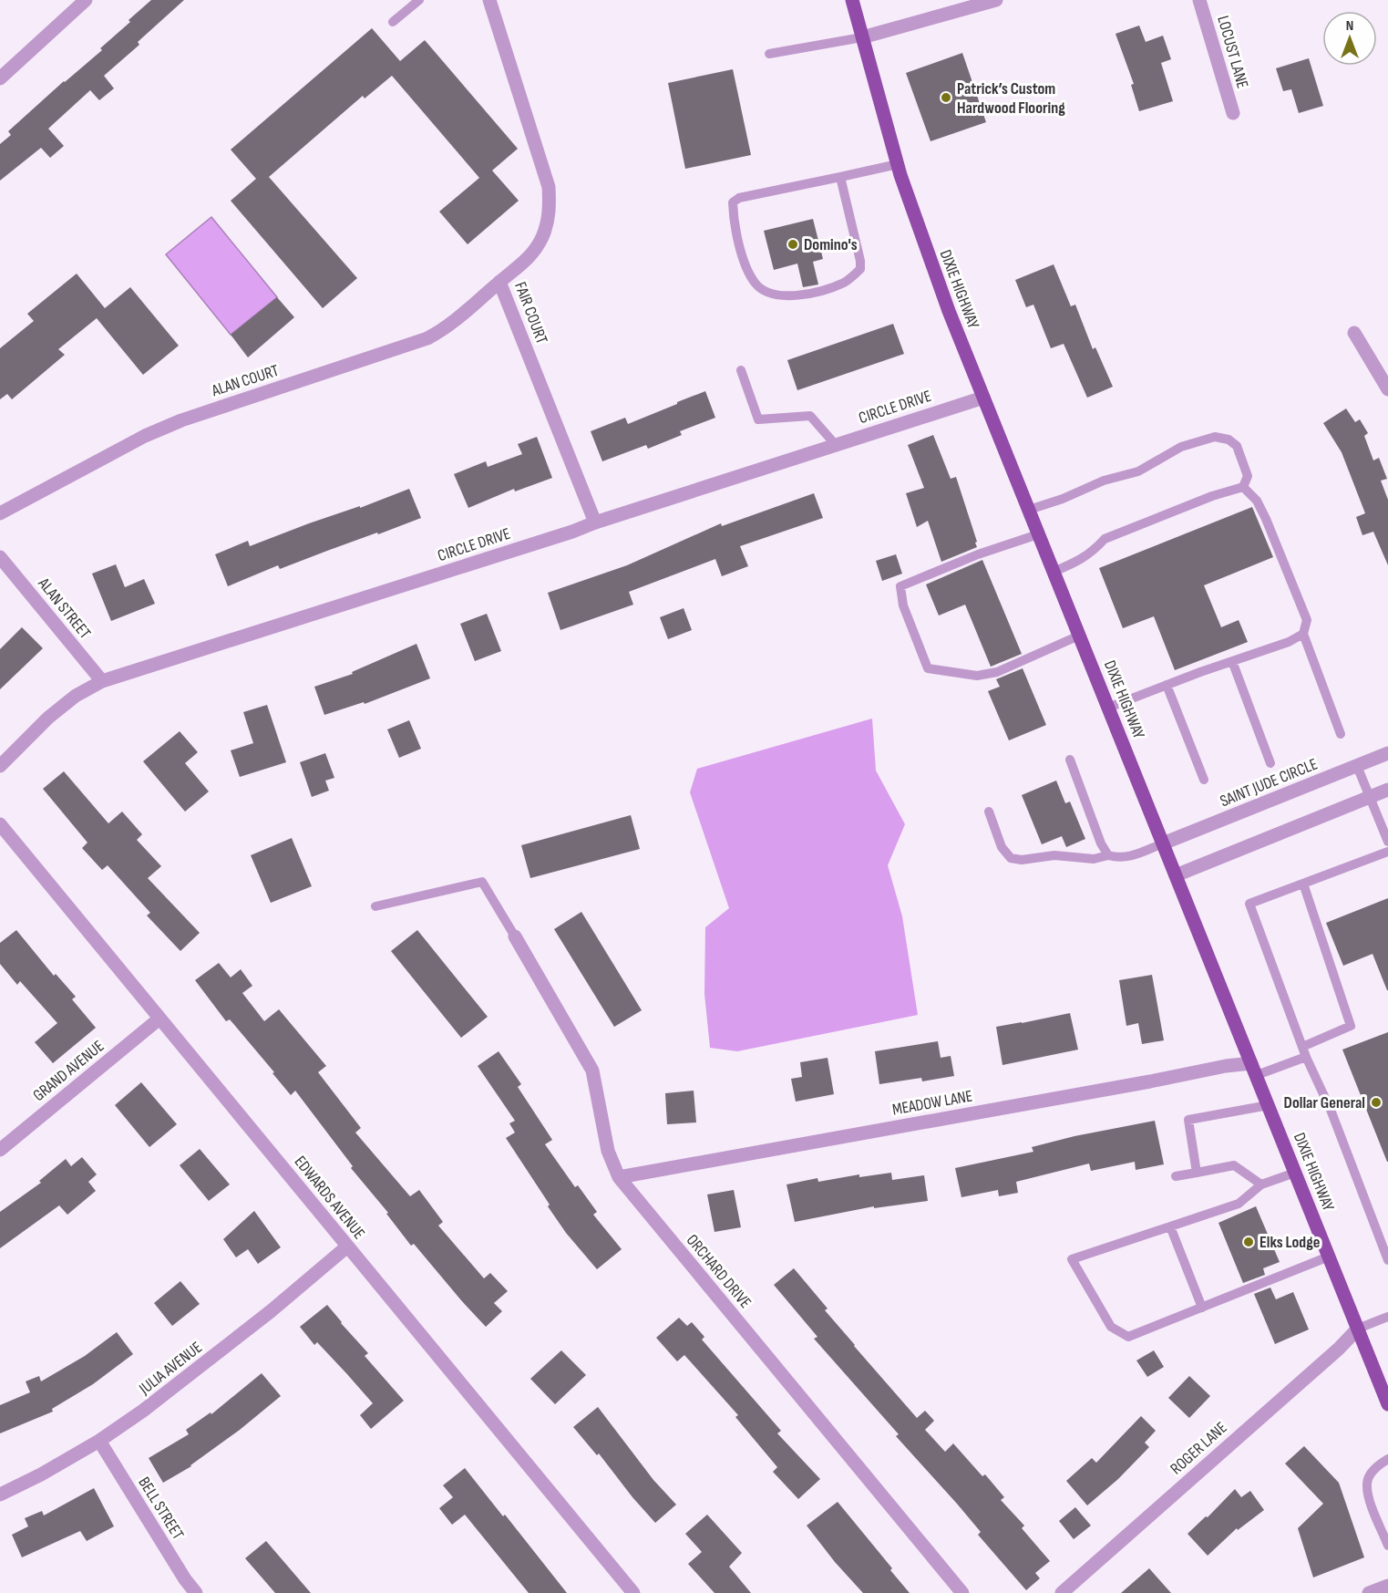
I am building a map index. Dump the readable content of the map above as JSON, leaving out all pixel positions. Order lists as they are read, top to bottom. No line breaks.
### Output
{"streets":{"main road":["DIXIE HIGHWAY"],"street":["LOCUST LANE","FAIR COURT","ALAN COURT","CIRCLE DRIVE","ALAN STREET","SAINT JUDE CIRCLE","GRAND AVENUE","MEADOW LANE","EDWARDS AVENUE","ORCHARD DRIVE","JULIA AVENUE","ROGER LANE","BELL STREET"]},"crossings":[["DIXIE HIGHWAY","CIRCLE DRIVE"],["DIXIE HIGHWAY","SAINT JUDE CIRCLE"],["DIXIE HIGHWAY","MEADOW LANE"],["DIXIE HIGHWAY","ROGER LANE"],["FAIR COURT","ALAN COURT"],["FAIR COURT","CIRCLE DRIVE"],["CIRCLE DRIVE","ALAN STREET"],["GRAND AVENUE","EDWARDS AVENUE"],["MEADOW LANE","ORCHARD DRIVE"],["EDWARDS AVENUE","JULIA AVENUE"],["JULIA AVENUE","BELL STREET"]],"places":["Patrick’s Custom Hardwood Flooring","Domino's","Dollar General","Elks Lodge"],"north":"top"}
